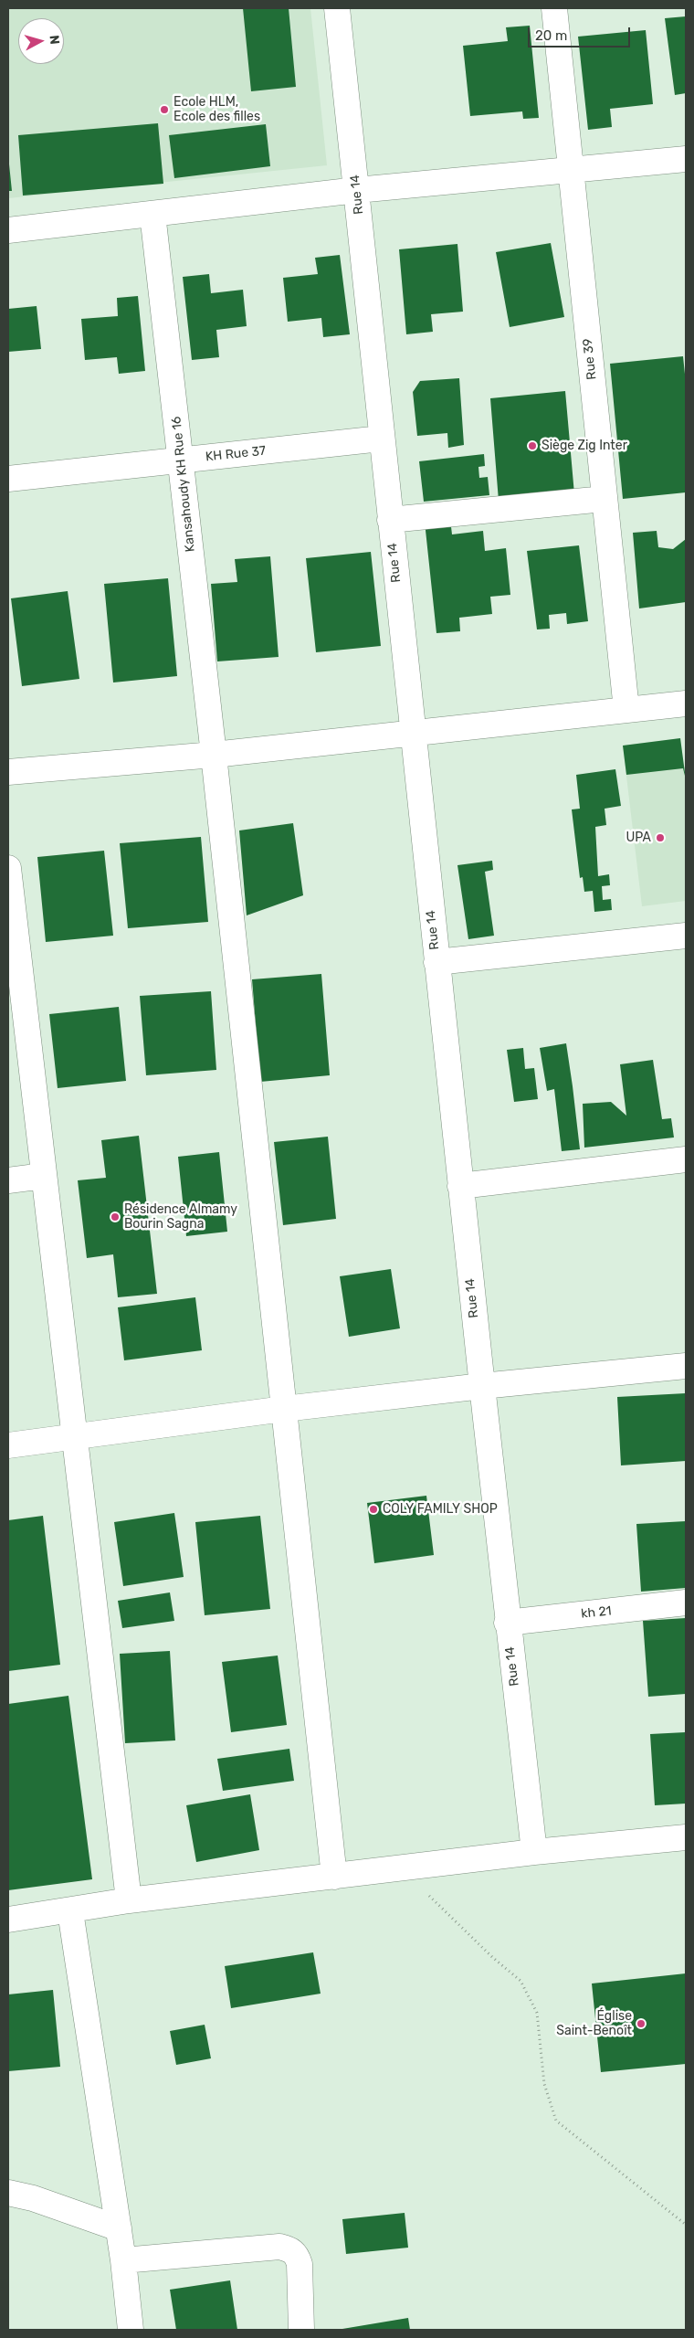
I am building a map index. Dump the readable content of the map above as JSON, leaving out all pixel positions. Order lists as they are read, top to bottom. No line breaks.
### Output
{"streets":{"street":["Rue 14","Rue 39","KH Rue 37","Kansahoudy KH Rue 16","kh 21"]},"crossings":[["Rue 14","KH Rue 37"],["Rue 14","kh 21"],["KH Rue 37","Kansahoudy KH Rue 16"]],"places":["Ecole HLM, Ecole des filles","Siège Zig Inter","UPA","Résidence Almamy Bourin Sagna","COLY FAMILY SHOP","Église Saint-Benoît"],"scale_bar":"20 m","north":"right"}
